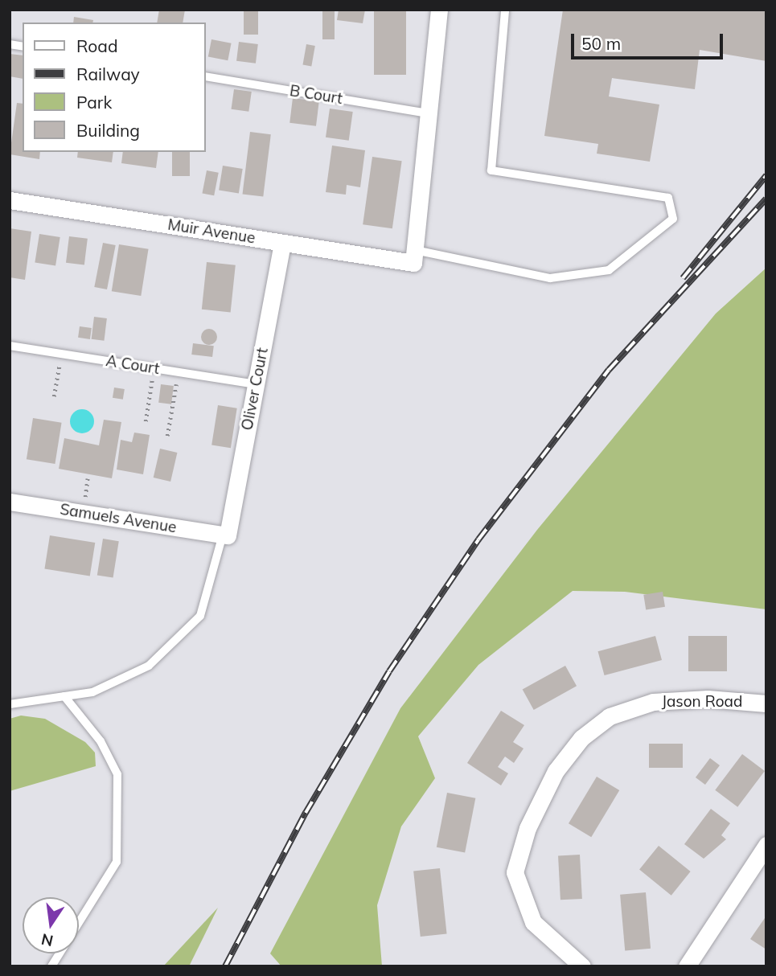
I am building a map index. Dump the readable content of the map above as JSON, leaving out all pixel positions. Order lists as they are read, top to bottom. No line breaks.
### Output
{"streets":{"street":["Muir Avenue","Oliver Court","Samuels Avenue","Jason Road"],"lane":["B Court","A Court"]},"crossings":[["Muir Avenue","Oliver Court"],["A Court","Oliver Court"],["Oliver Court","Samuels Avenue"]],"legend":["Road","Railway","Park","Building"],"scale_bar":"50 m","north":"bottom"}
